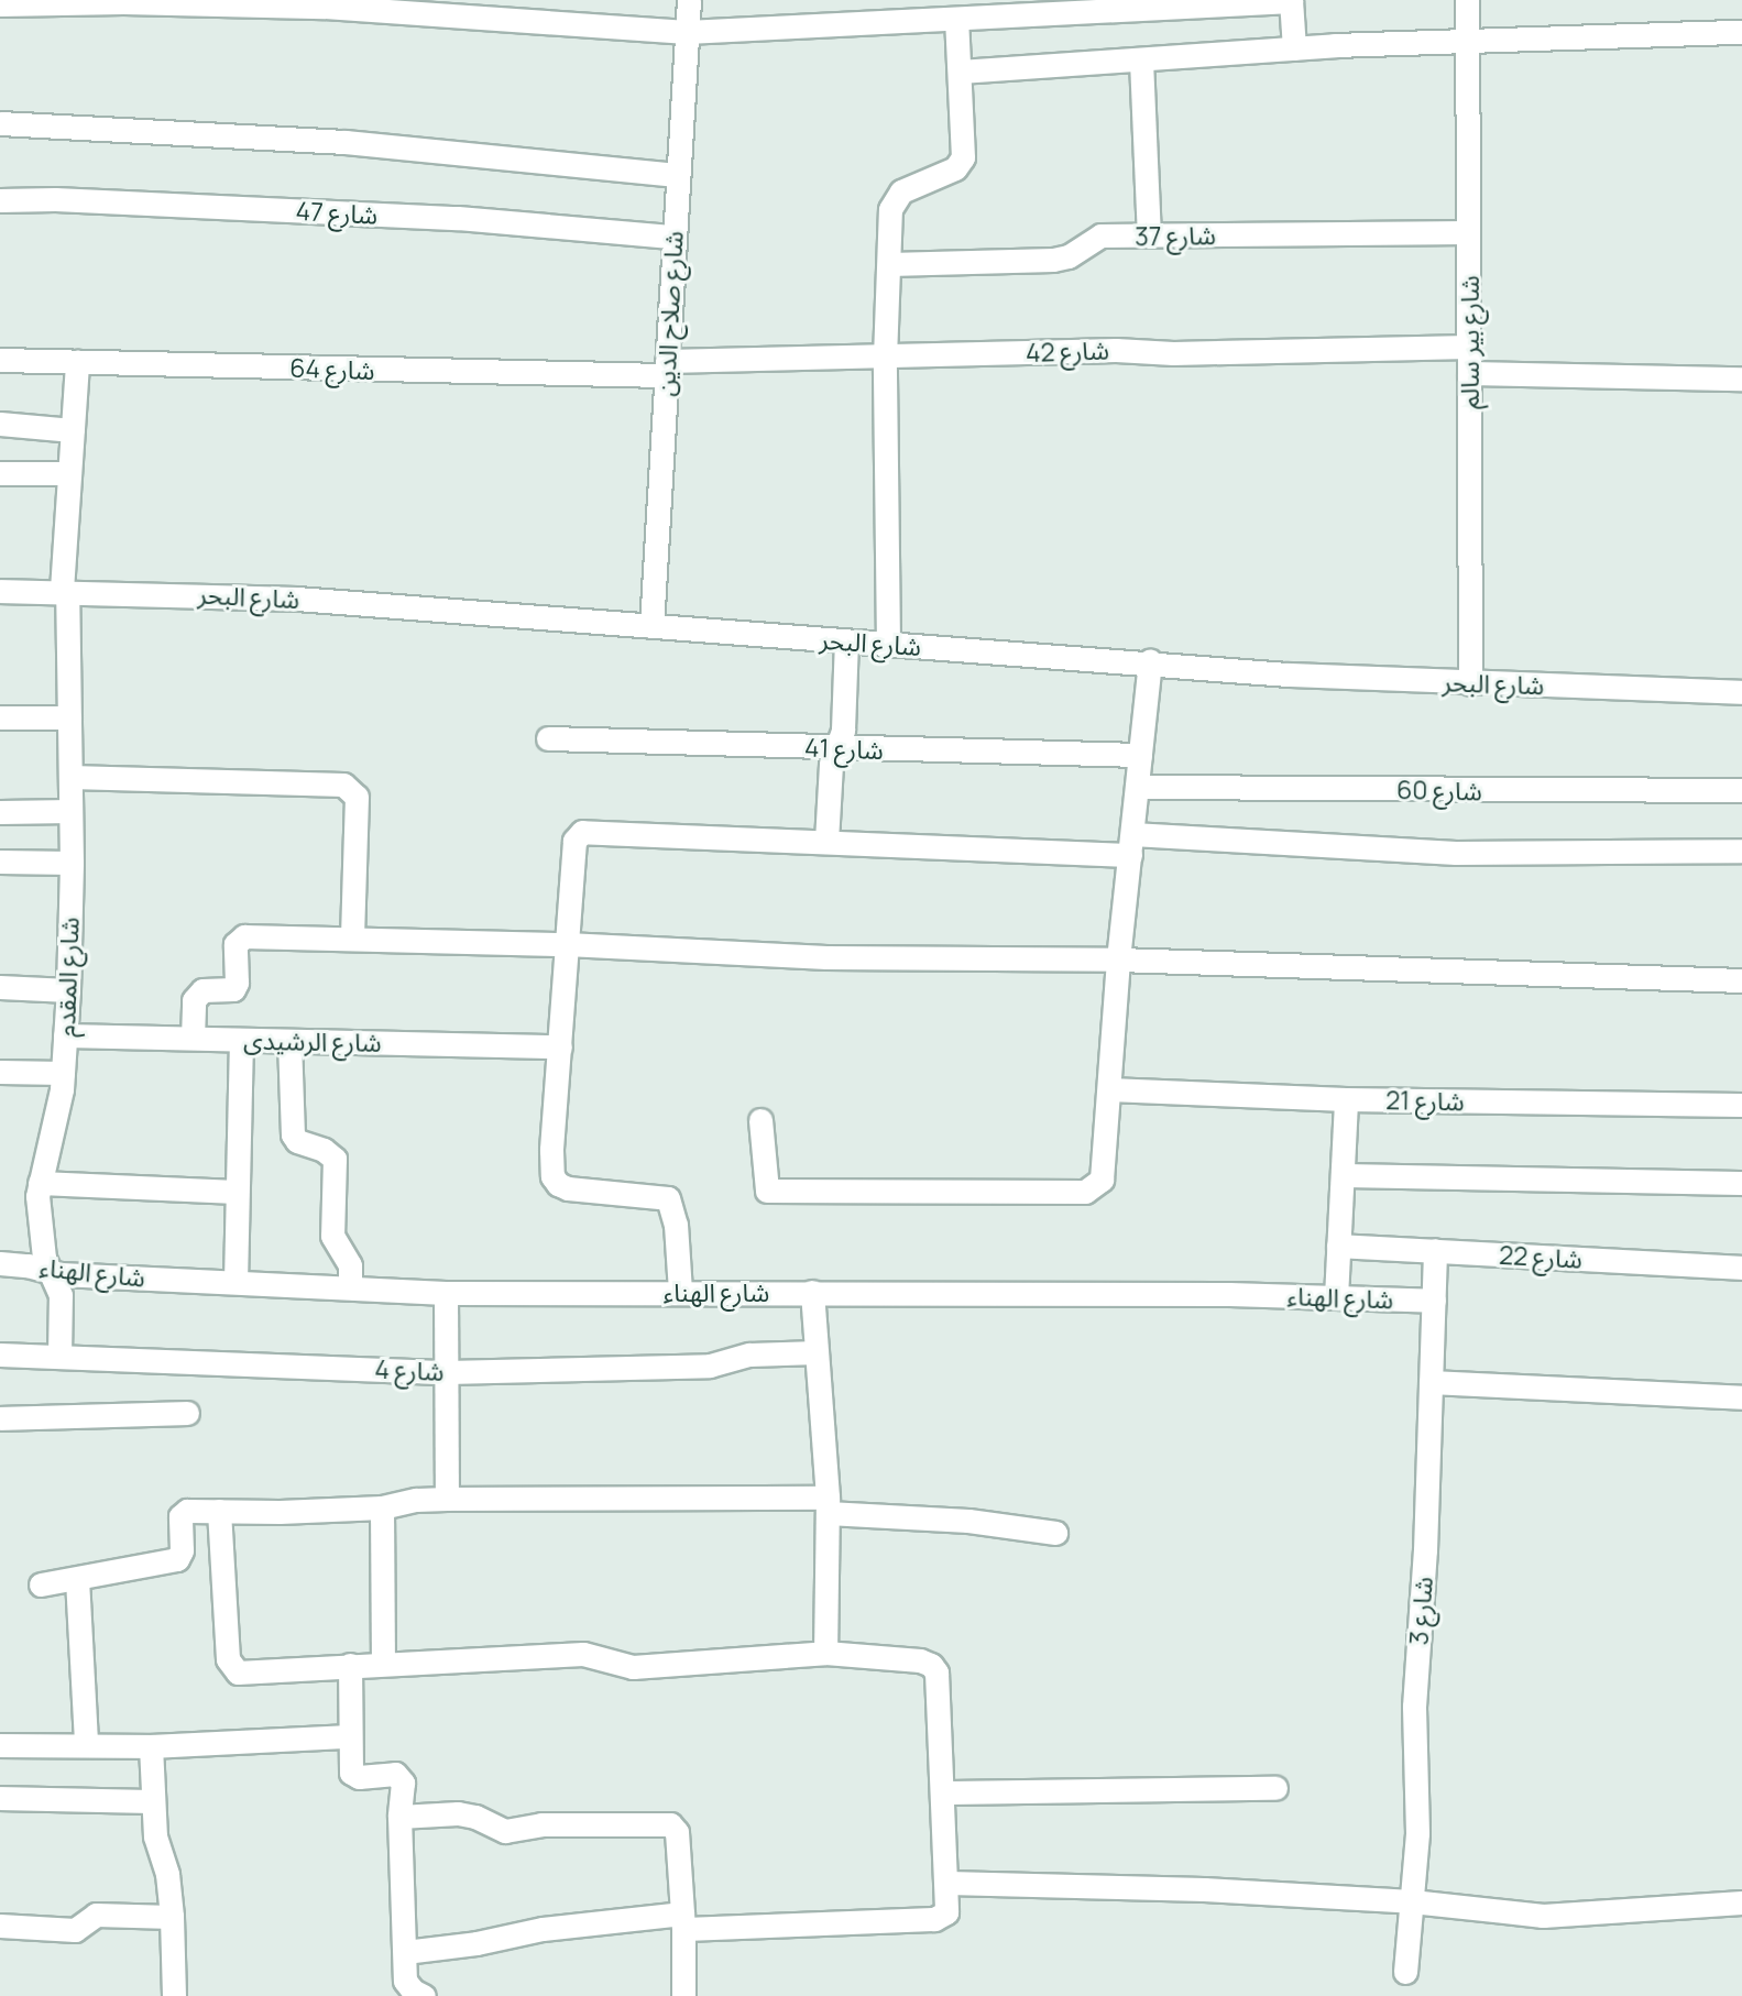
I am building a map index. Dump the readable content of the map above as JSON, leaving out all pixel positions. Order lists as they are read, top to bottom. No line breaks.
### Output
{"streets":{"street":["شارع 47","شارع 37","شارع صلاح الدين","شارع بير سالم","شارع 42","شارع 64","شارع البحر","شارع 41","شارع 60","شارع المقدم","شارع الرشيدى","شارع 21","شارع 22","شارع الهناء","شارع 4","شارع 3"]},"crossings":[["شارع 47","شارع صلاح الدين"],["شارع 37","شارع بير سالم"],["شارع صلاح الدين","شارع 42"],["شارع صلاح الدين","شارع 64"],["شارع صلاح الدين","شارع البحر"],["شارع بير سالم","شارع 42"],["شارع بير سالم","شارع البحر"],["شارع 42","شارع 64"],["شارع 64","شارع المقدم"],["شارع البحر","شارع المقدم"],["شارع المقدم","شارع الرشيدى"],["شارع المقدم","شارع الهناء"],["شارع المقدم","شارع 4"],["شارع 22","شارع 3"],["شارع الهناء","شارع 3"]]}
